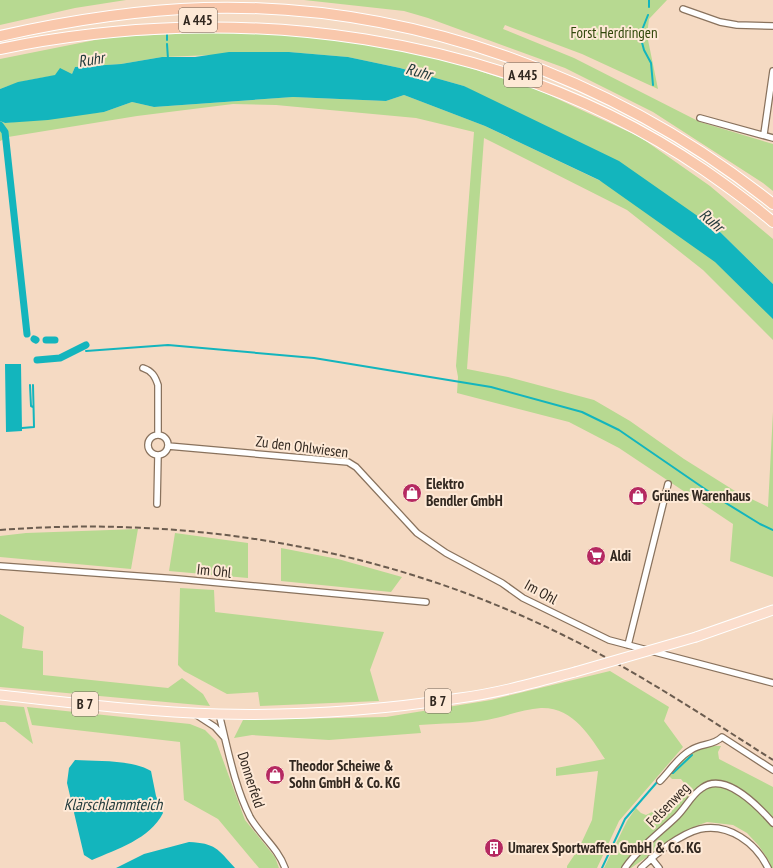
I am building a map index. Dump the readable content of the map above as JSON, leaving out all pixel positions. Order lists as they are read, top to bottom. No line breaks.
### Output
{"streets":{"highway":["A 445"],"main road":["B 7"],"street":["Zu den Ohlwiesen","Im Ohl","Donnerfeld","Felsenweg"]},"crossings":[["Zu den Ohlwiesen","Im Ohl"],["B 7","Donnerfeld"]],"water":["Ruhr","Klärschlammteich"],"parks":["Forst Herdringen"],"places":{"shop":["Elektro Bendler GmbH","Grünes Warenhaus","Theodor Scheiwe & Sohn GmbH & Co. KG"],"supermarket":["Aldi"],"building":["Umarex Sportwaffen GmbH & Co. KG"]}}
